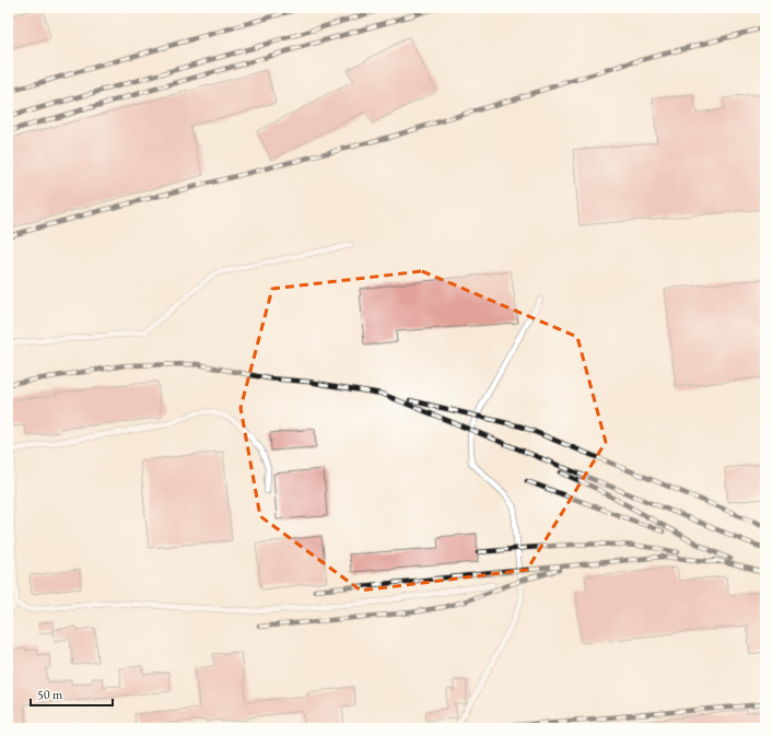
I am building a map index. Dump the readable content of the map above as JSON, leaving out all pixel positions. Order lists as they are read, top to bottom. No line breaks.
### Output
{"scale_bar":"50 m"}
